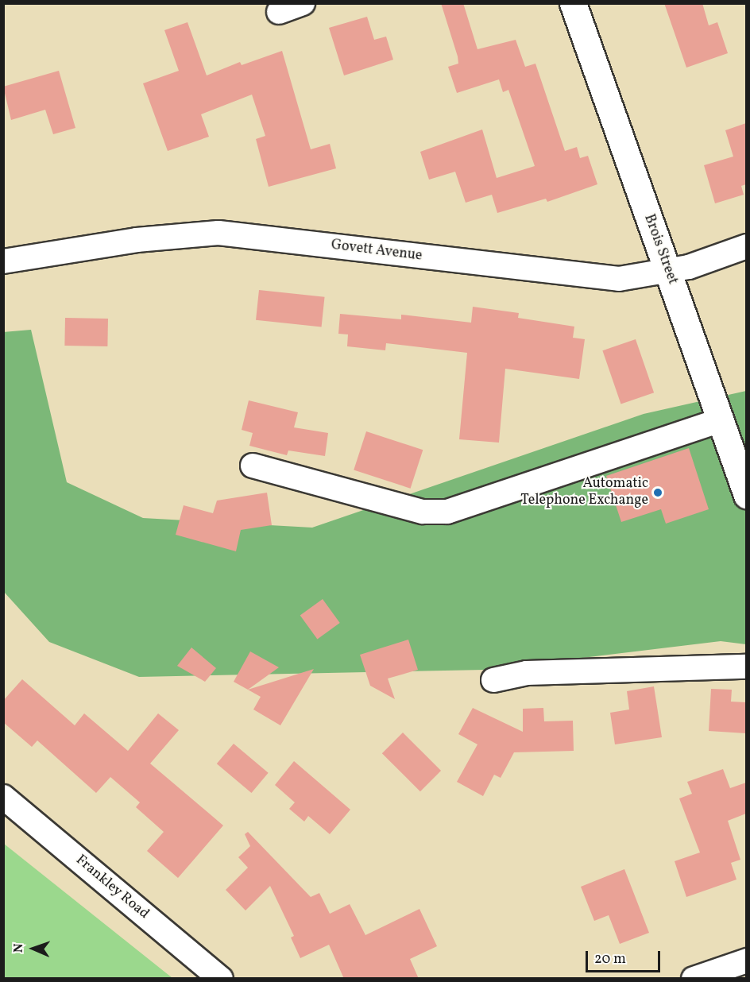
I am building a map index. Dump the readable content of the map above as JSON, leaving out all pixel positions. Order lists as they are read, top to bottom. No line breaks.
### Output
{"streets":{"main road":["Brois Street"],"street":["Govett Avenue","Frankley Road"]},"crossings":[["Brois Street","Govett Avenue"]],"places":["Automatic Telephone Exchange"],"scale_bar":"20 m","north":"left"}
